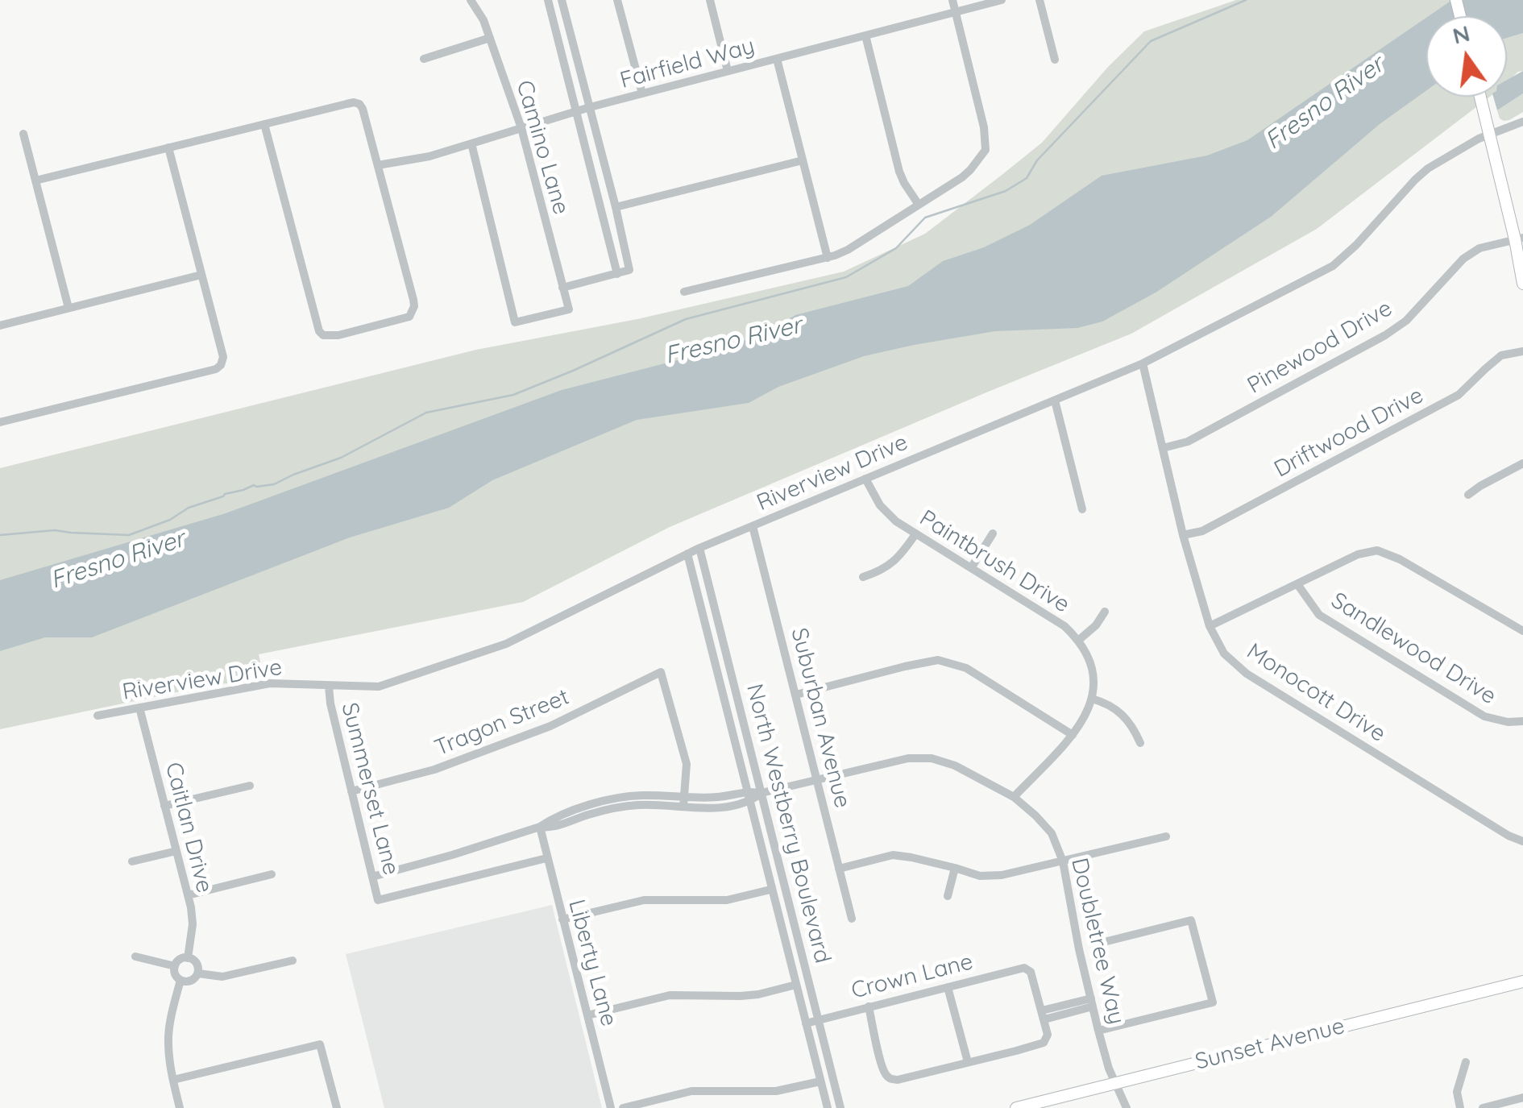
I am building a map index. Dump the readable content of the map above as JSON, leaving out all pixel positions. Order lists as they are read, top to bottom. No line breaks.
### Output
{"streets":{"main road":["Sunset Avenue"],"street":["Fairfield Way","Camino Lane","Pinewood Drive","Driftwood Drive","Riverview Drive","Paintbrush Drive","Sandlewood Drive","Monocott Drive","Suburban Avenue","Tragon Street","Summerset Lane","North Westberry Boulevard","Caitlan Drive","Doubletree Way","Liberty Lane","Crown Lane"]},"crossings":[["Fairfield Way","Camino Lane"],["Pinewood Drive","Monocott Drive"],["Driftwood Drive","Monocott Drive"],["Riverview Drive","Paintbrush Drive"],["Riverview Drive","Monocott Drive"],["Riverview Drive","Suburban Avenue"],["Riverview Drive","Summerset Lane"],["Riverview Drive","North Westberry Boulevard"],["Riverview Drive","Caitlan Drive"],["Suburban Avenue","Doubletree Way"],["Tragon Street","Summerset Lane"],["Tragon Street","Doubletree Way"],["Summerset Lane","Doubletree Way"],["Summerset Lane","Liberty Lane"],["North Westberry Boulevard","Doubletree Way"],["North Westberry Boulevard","Crown Lane"],["Doubletree Way","Liberty Lane"],["Doubletree Way","Sunset Avenue"]],"water":["Fresno River"],"north":"top"}
